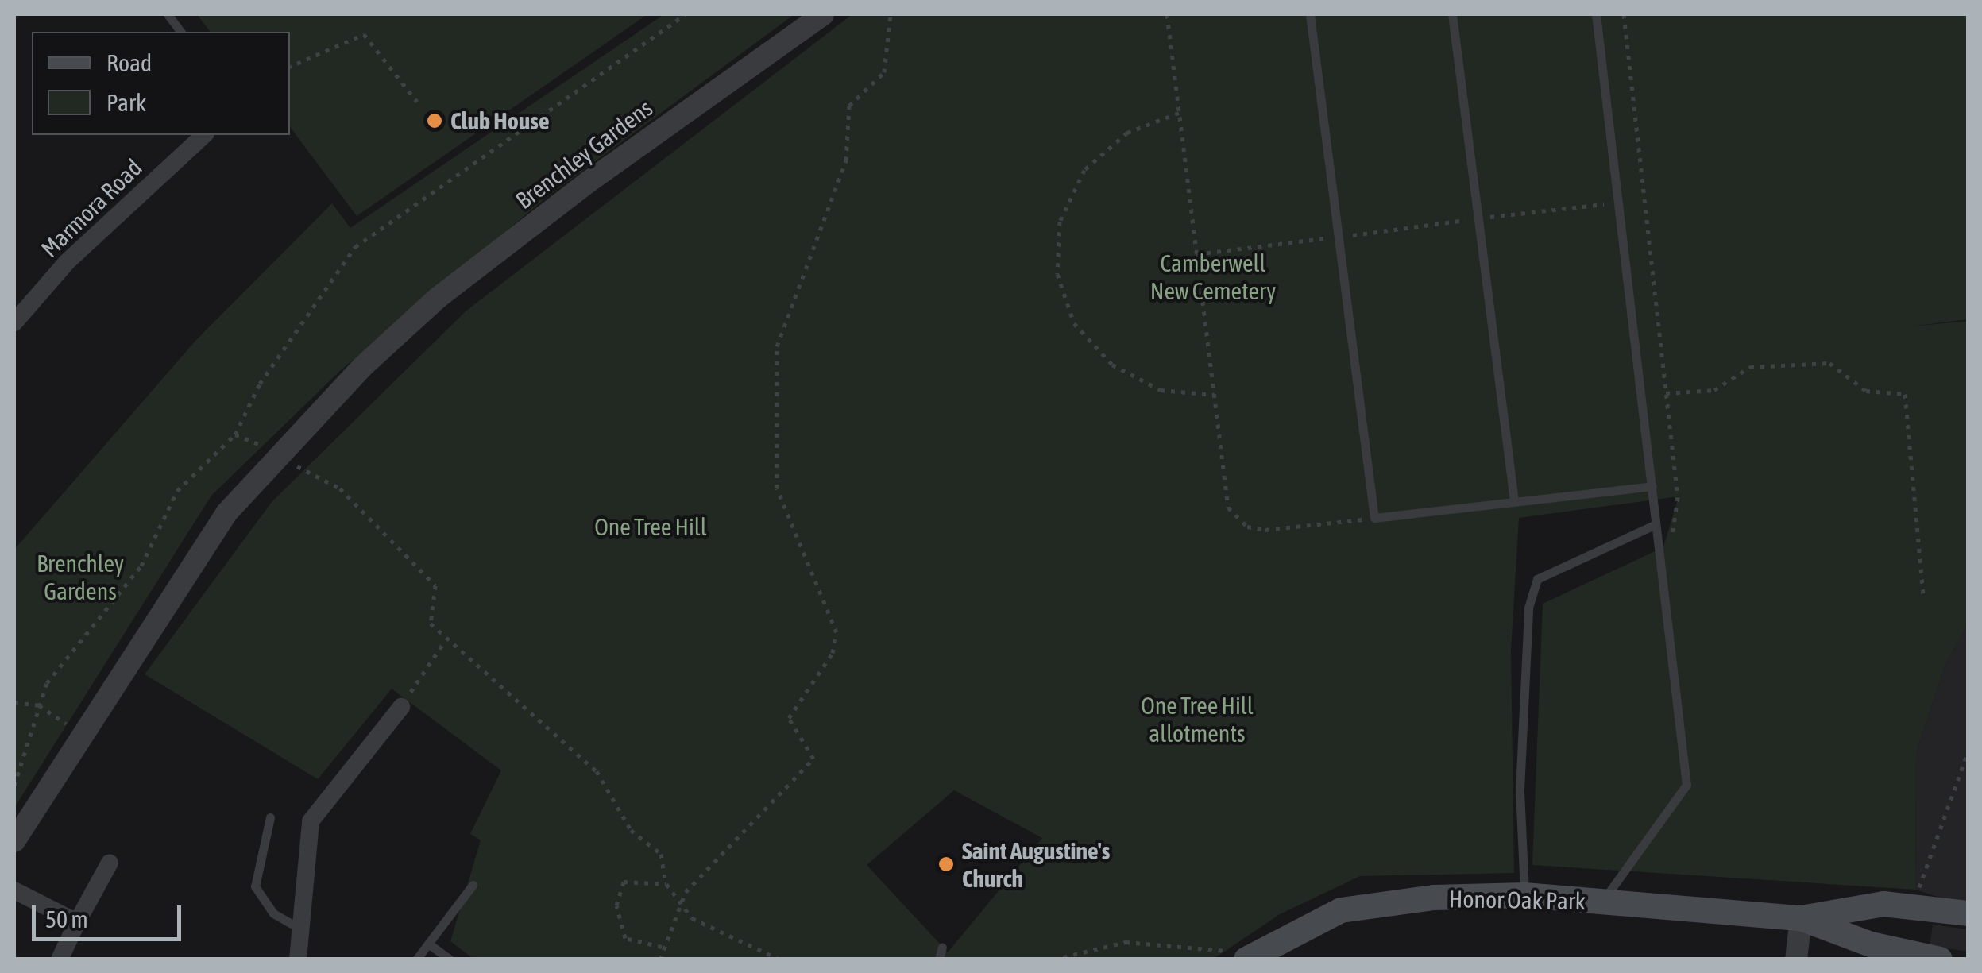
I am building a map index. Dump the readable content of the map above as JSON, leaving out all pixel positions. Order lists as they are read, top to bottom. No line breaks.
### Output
{"streets":{"main road":["Honor Oak Park"],"street":["Brenchley Gardens","Marmora Road"]},"parks":["Camberwell New Cemetery","One Tree Hill","Brenchley Gardens","One Tree Hill allotments"],"places":["Club House","Saint Augustine's Church"],"legend":["Road","Park"],"scale_bar":"50 m"}
